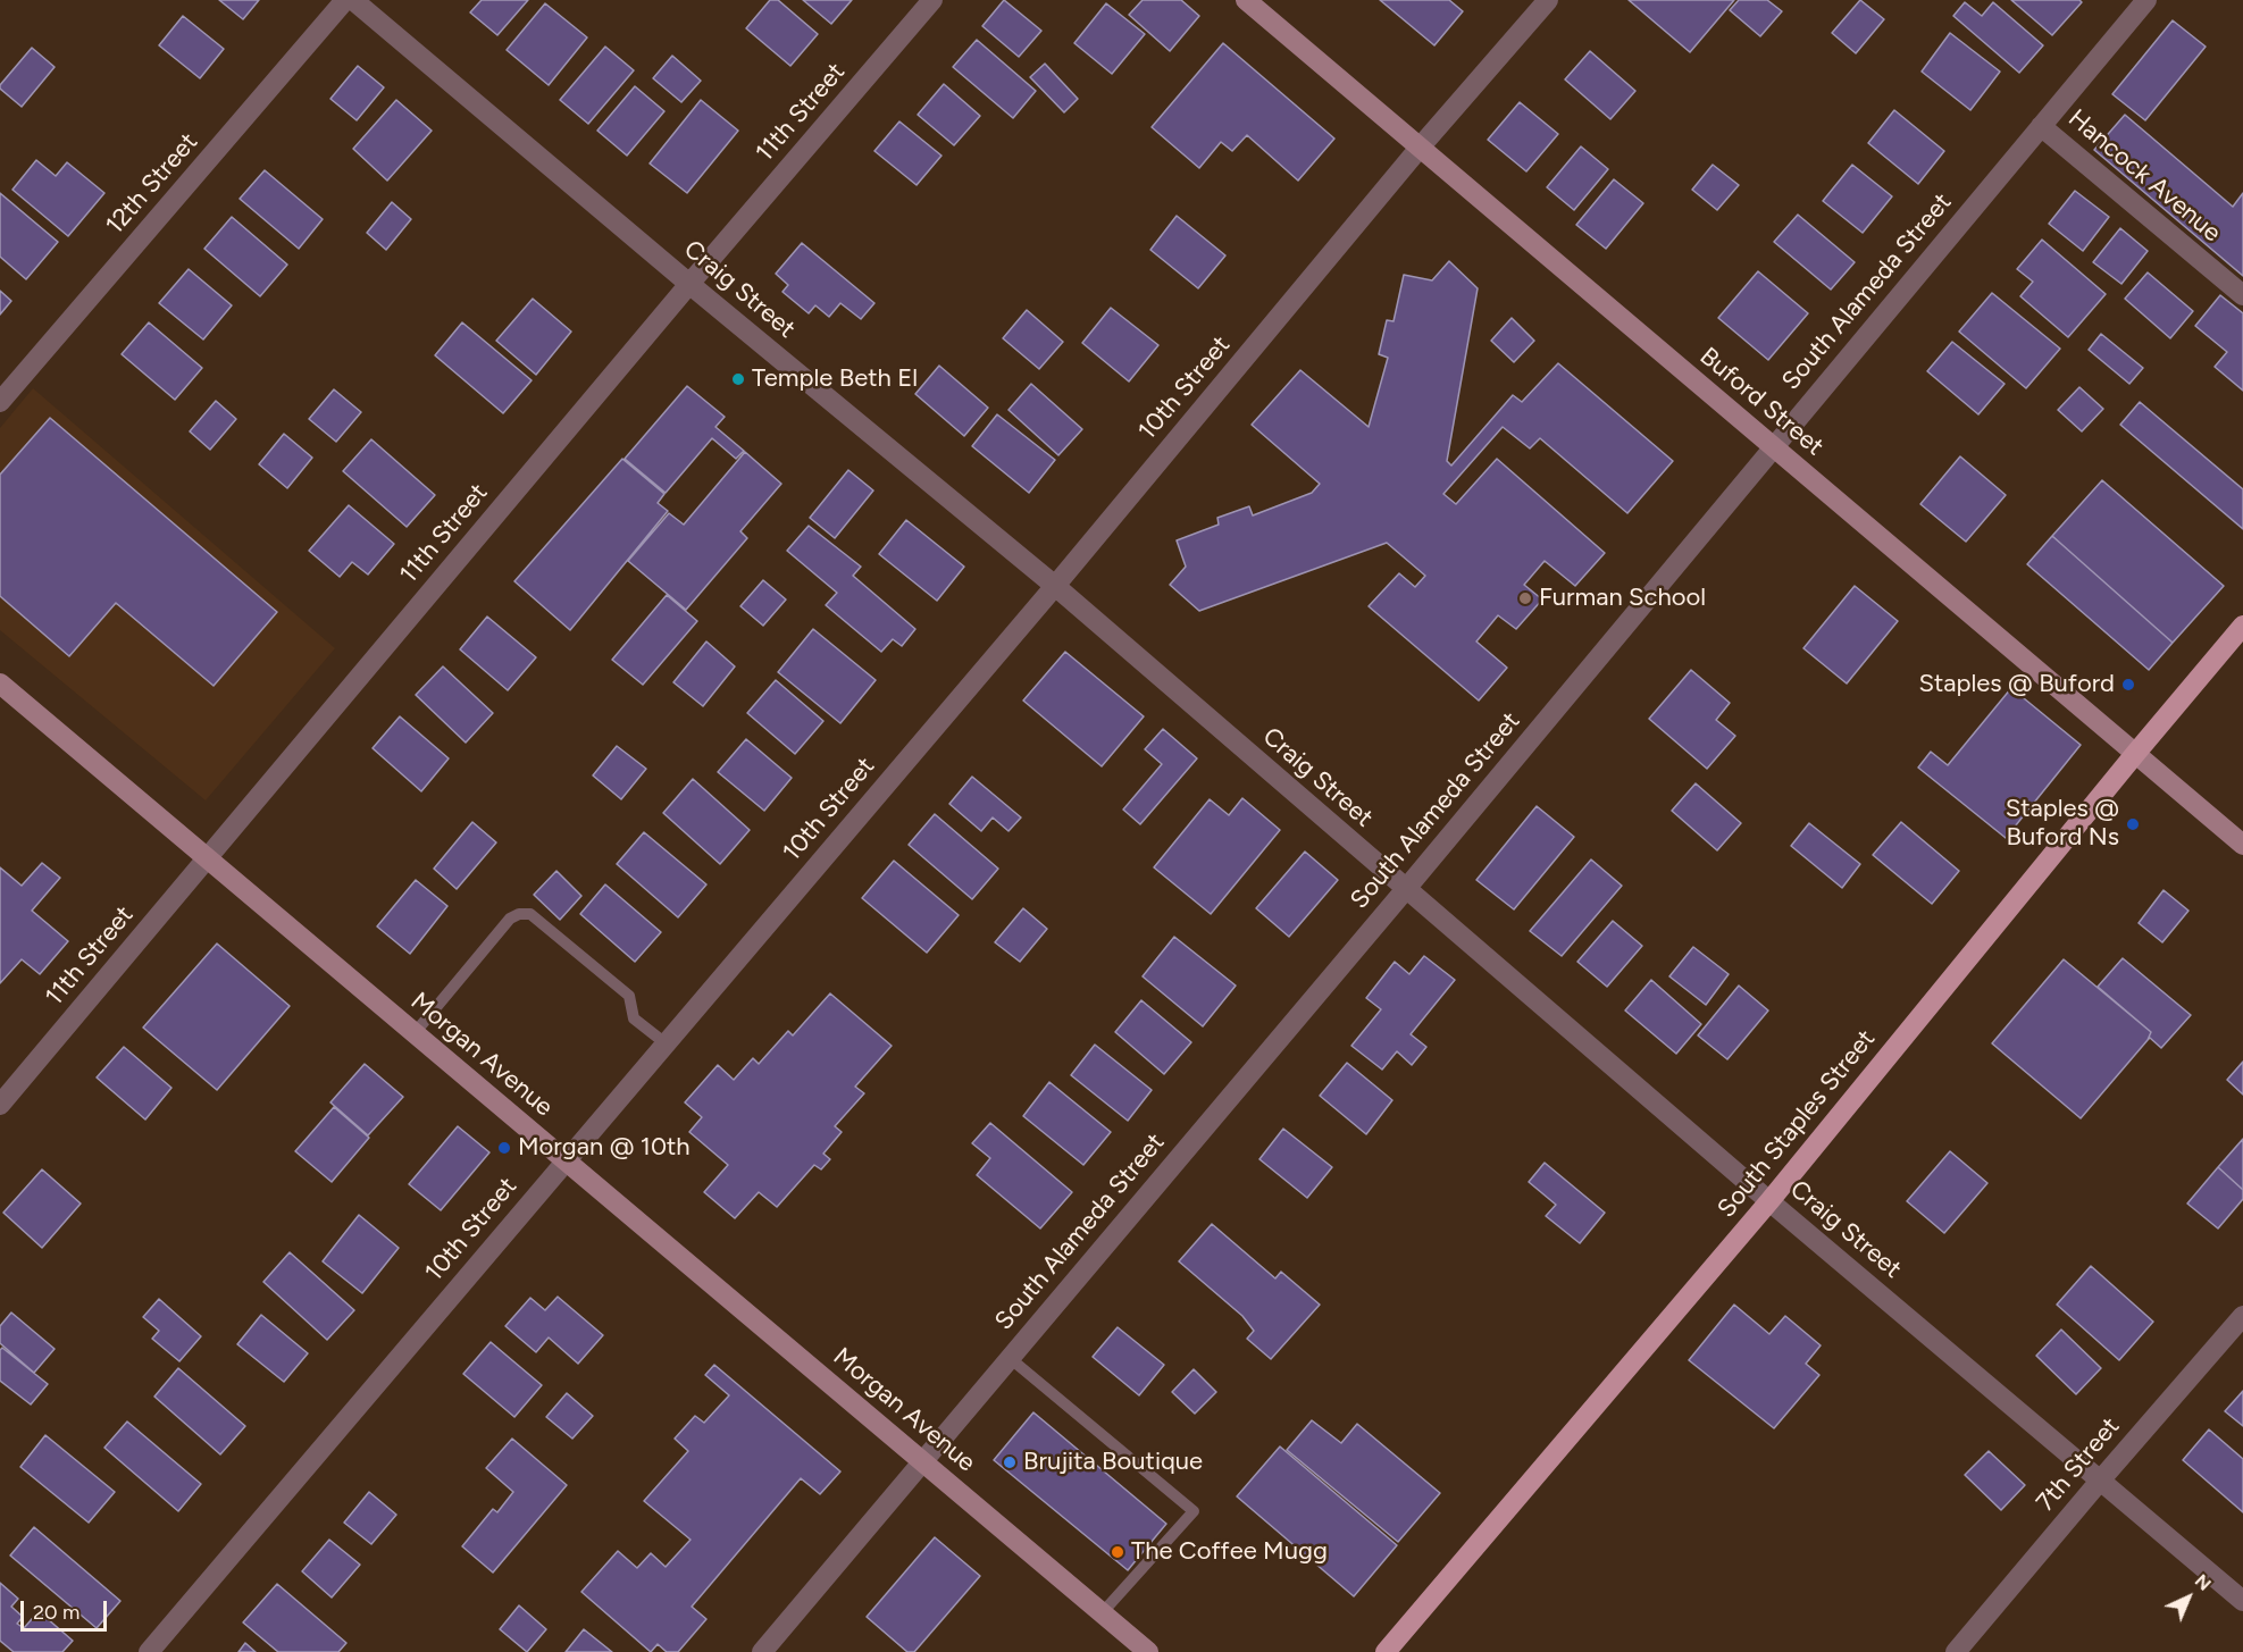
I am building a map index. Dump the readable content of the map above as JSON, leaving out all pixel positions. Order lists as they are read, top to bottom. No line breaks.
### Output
{"streets":{"main road":["Buford Street","Morgan Avenue","South Staples Street"],"street":["11th Street","Hancock Avenue","12th Street","Craig Street","South Alameda Street","10th Street","7th Street"]},"crossings":[["11th Street","Craig Street"],["11th Street","Morgan Avenue"],["Hancock Avenue","South Alameda Street"],["Craig Street","South Alameda Street"],["Craig Street","10th Street"],["Craig Street","South Staples Street"],["Craig Street","7th Street"],["South Alameda Street","Buford Street"],["South Alameda Street","Morgan Avenue"],["10th Street","Buford Street"],["10th Street","Morgan Avenue"],["Buford Street","South Staples Street"]],"places":["Temple Beth El","Furman School","Staples @ Buford","Staples @ Buford Ns","Morgan @ 10th","Brujita Boutique","The Coffee Mugg"],"scale_bar":"20 m","north":"top right"}
